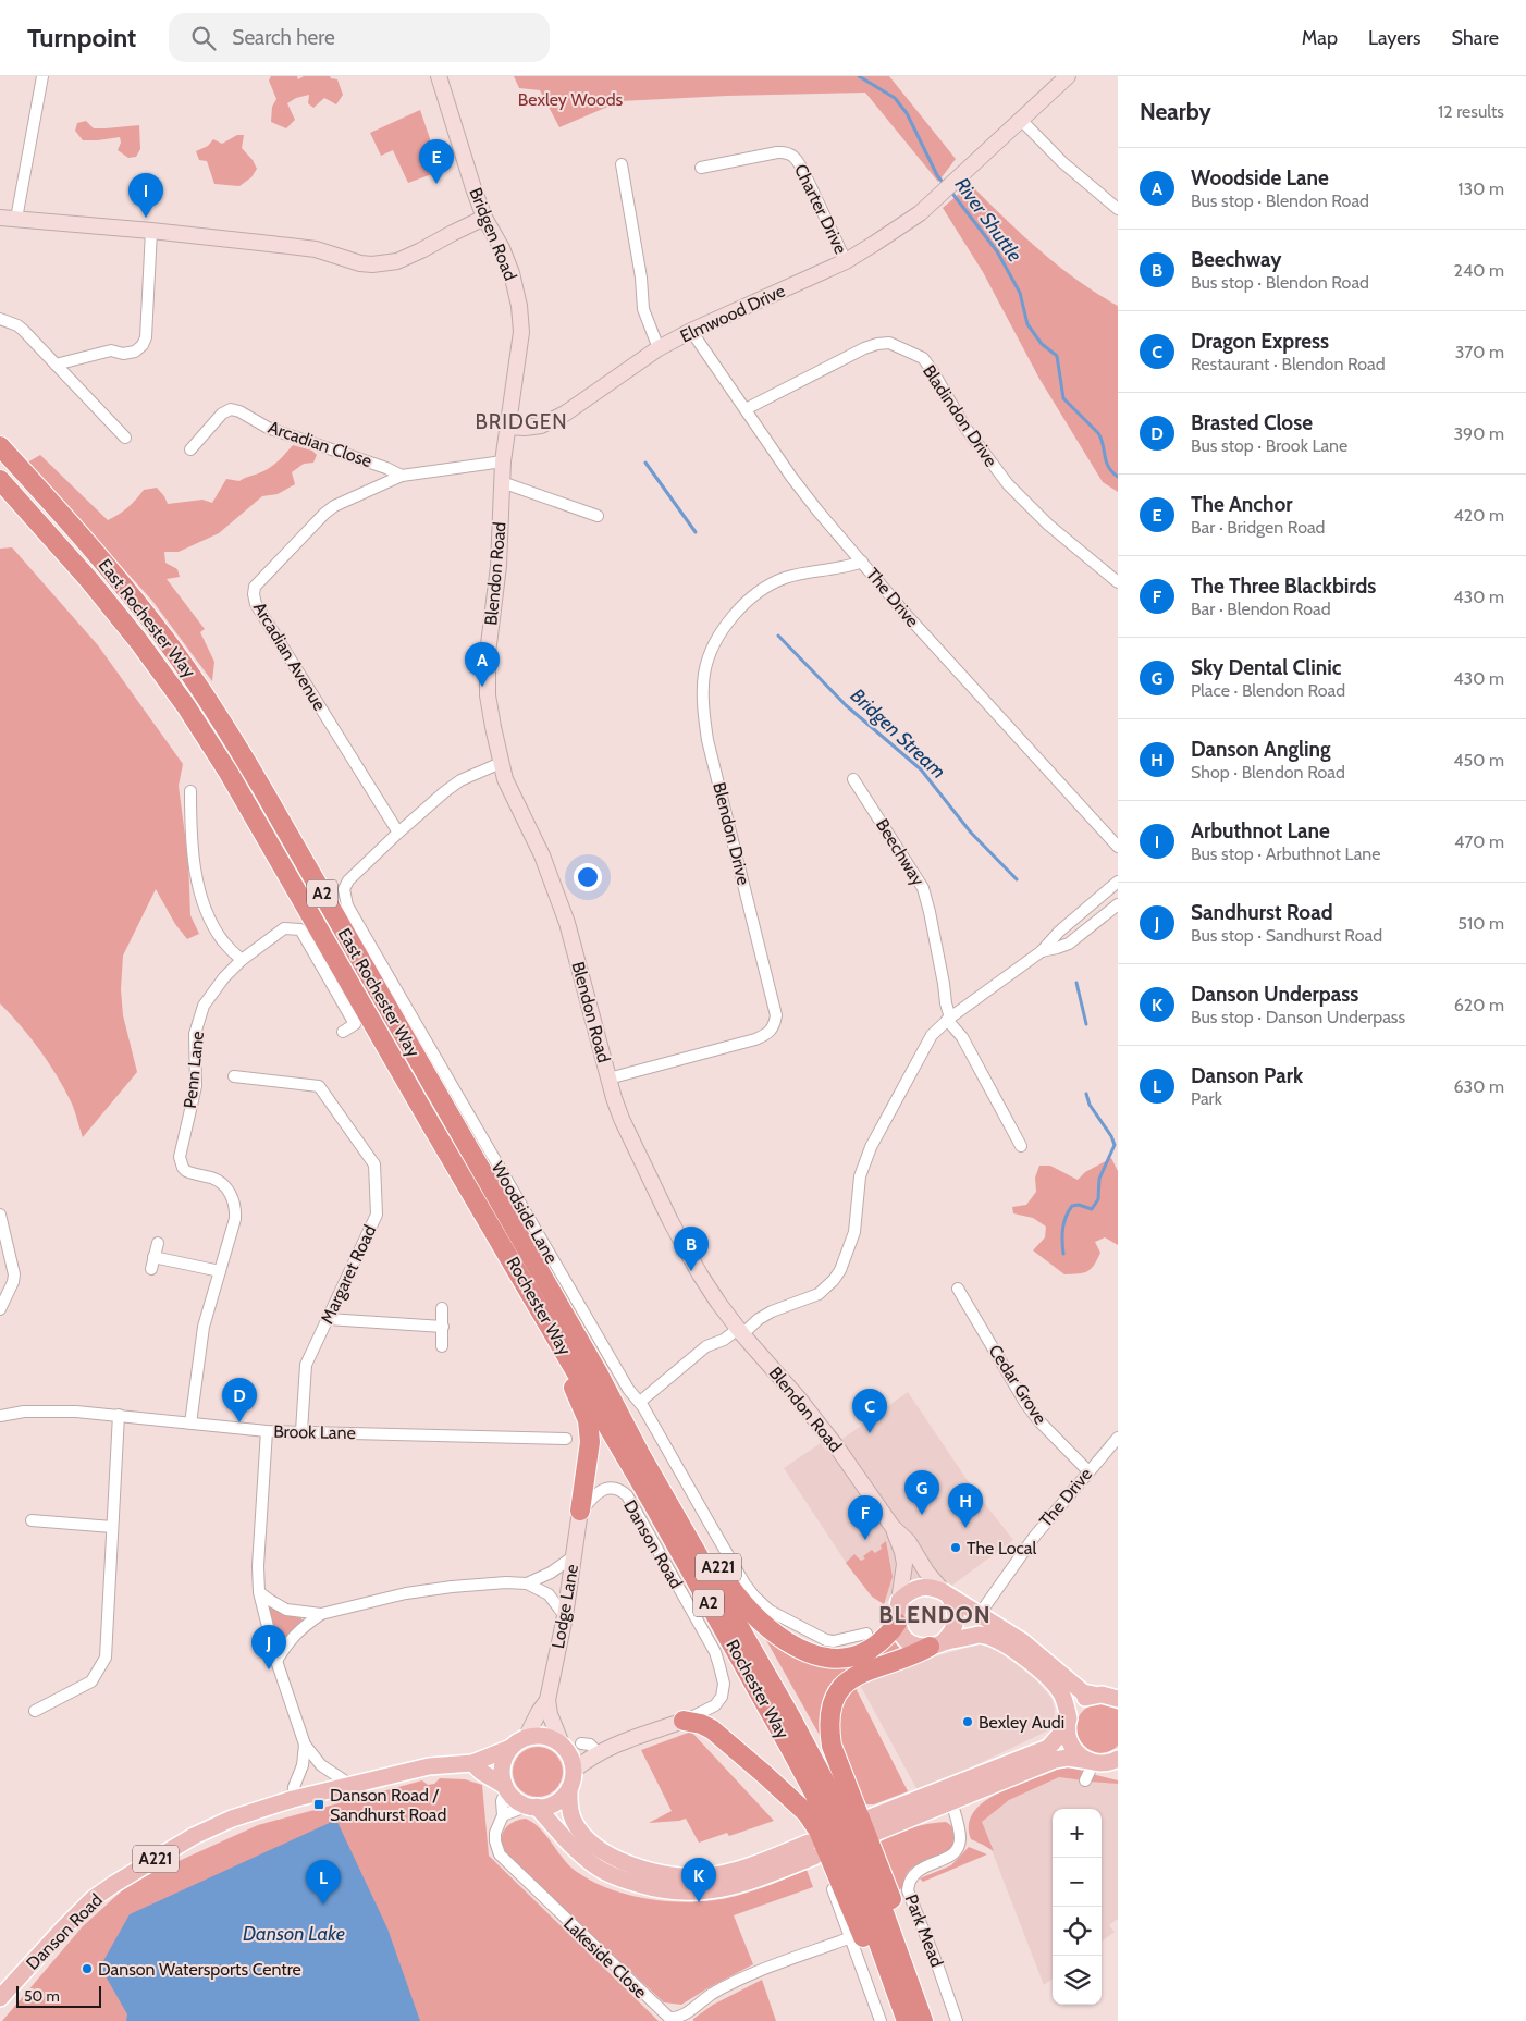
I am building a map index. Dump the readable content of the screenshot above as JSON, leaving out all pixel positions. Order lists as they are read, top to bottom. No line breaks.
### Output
{"streets":{"highway":["East Rochester Way","A2","Rochester Way","A221"],"main road":["Bridgen Road","Elmwood Drive","Blendon Road","Danson Road","Lodge Lane"],"street":["Charter Drive","Bladindon Drive","Arcadian Close","The Drive","Arcadian Avenue","Blendon Drive","Beechway","Penn Lane","Woodside Lane","Margaret Road","Cedar Grove","Brook Lane","Park Mead","Lakeside Close"]},"crossings":[["Charter Drive","Elmwood Drive"],["Bridgen Road","Elmwood Drive"],["Bridgen Road","Blendon Road"],["Elmwood Drive","Blendon Road"],["Elmwood Drive","The Drive"],["Bladindon Drive","The Drive"],["Arcadian Close","Arcadian Avenue"],["Blendon Road","The Drive"],["Blendon Road","Arcadian Avenue"],["Blendon Road","Blendon Drive"],["Blendon Road","Woodside Lane"],["Blendon Road","A221"],["The Drive","Blendon Drive"],["The Drive","Cedar Grove"],["East Rochester Way","Rochester Way"],["East Rochester Way","A221"],["Arcadian Avenue","Woodside Lane"],["Margaret Road","Brook Lane"],["Rochester Way","A221"],["Danson Road","Lodge Lane"],["Danson Road","Lakeside Close"],["Lodge Lane","Lakeside Close"]],"districts":["BRIDGEN","BLENDON"],"water":["River Shuttle","Bridgen Stream","Danson Lake"],"parks":["Bexley Woods"],"places":{"other":["The Local","Bexley Audi","Danson Watersports Centre"],"transit":["Danson Road / Sandhurst Road"]},"scale_bar":"50 m","page":{"header":"Turnpoint","search":"Search here","nav":["Map","Layers","Share"],"heading":["Nearby","12 results"],"pins":["E","I","A","B","D","C","G","H","F","J","K","L"],"list":[{"mark":"A","name":"Woodside Lane","note":"Bus stop · Blendon Road","value":"130 m"},{"mark":"B","name":"Beechway","note":"Bus stop · Blendon Road","value":"240 m"},{"mark":"C","name":"Dragon Express","note":"Restaurant · Blendon Road","value":"370 m"},{"mark":"D","name":"Brasted Close","note":"Bus stop · Brook Lane","value":"390 m"},{"mark":"E","name":"The Anchor","note":"Bar · Bridgen Road","value":"420 m"},{"mark":"F","name":"The Three Blackbirds","note":"Bar · Blendon Road","value":"430 m"},{"mark":"G","name":"Sky Dental Clinic","note":"Place · Blendon Road","value":"430 m"},{"mark":"H","name":"Danson Angling","note":"Shop · Blendon Road","value":"450 m"},{"mark":"I","name":"Arbuthnot Lane","note":"Bus stop · Arbuthnot Lane","value":"470 m"},{"mark":"J","name":"Sandhurst Road","note":"Bus stop · Sandhurst Road","value":"510 m"},{"mark":"K","name":"Danson Underpass","note":"Bus stop · Danson Underpass","value":"620 m"},{"mark":"L","name":"Danson Park","note":"Park","value":"630 m"}],"map_buttons":["+","−"],"scale":"50 m"}}
